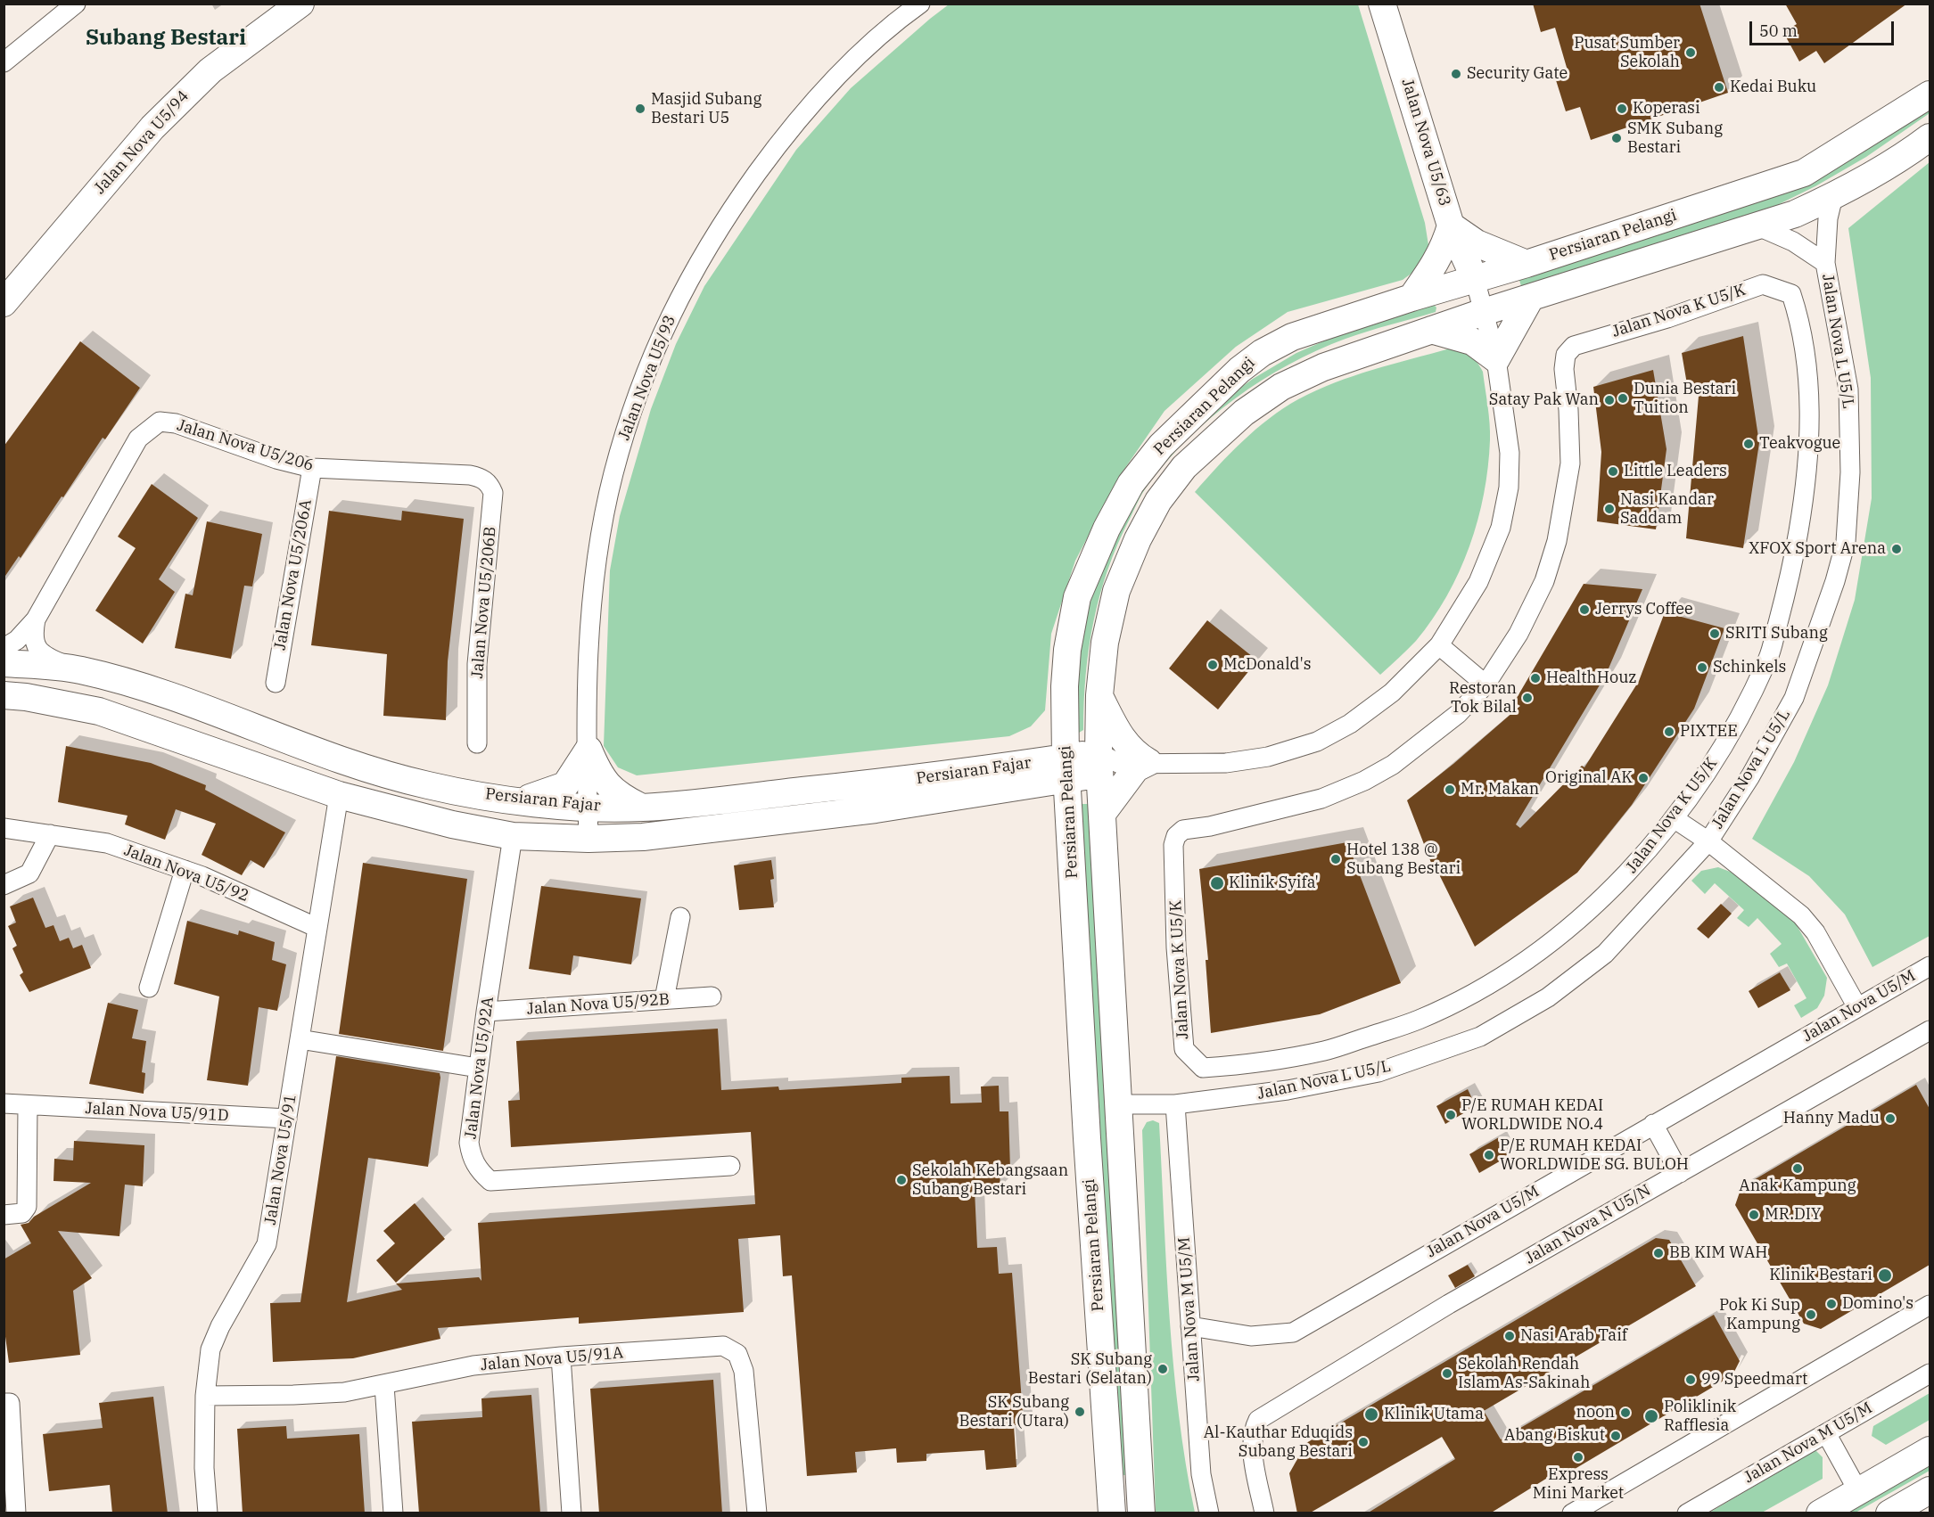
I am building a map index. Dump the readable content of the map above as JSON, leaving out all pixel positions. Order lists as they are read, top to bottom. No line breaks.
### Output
{"streets":{"street":["Jalan Nova U5/94","Jalan Nova U5/63","Persiaran Pelangi","Jalan Nova K U5/K","Jalan Nova L U5/L","Jalan Nova U5/93","Jalan Nova U5/206","Jalan Nova U5/206A","Jalan Nova U5/206B","Persiaran Fajar","Jalan Nova U5/92","Jalan Nova U5/92B","Jalan Nova U5/M","Jalan Nova U5/92A","Jalan Nova U5/91D","Jalan Nova U5/91","Jalan Nova N U5/N","Jalan Nova M U5/M","Jalan Nova U5/91A"]},"crossings":[["Jalan Nova U5/63","Persiaran Pelangi"],["Persiaran Pelangi","Jalan Nova L U5/L"],["Jalan Nova L U5/L","Jalan Nova U5/M"],["Jalan Nova L U5/L","Jalan Nova M U5/M"],["Jalan Nova U5/93","Persiaran Fajar"],["Jalan Nova U5/206","Jalan Nova U5/206A"],["Jalan Nova U5/206","Jalan Nova U5/206B"],["Jalan Nova U5/206","Persiaran Fajar"],["Jalan Nova U5/92","Jalan Nova U5/91"],["Jalan Nova U5/92B","Jalan Nova U5/92A"],["Jalan Nova U5/M","Jalan Nova M U5/M"],["Jalan Nova U5/91D","Jalan Nova U5/91"],["Jalan Nova U5/91","Jalan Nova U5/91A"]],"districts":["Subang Bestari"],"places":["Pusat Sumber Sekolah","Security Gate","Kedai Buku","Masjid Subang Bestari U5","Koperasi","SMK Subang Bestari","Dunia Bestari Tuition","Satay Pak Wan","Teakvogue","Little Leaders","Nasi Kandar Saddam","XFOX Sport Arena","Jerrys Coffee","SRITI Subang","McDonald's","Schinkels","HealthHouz","Restoran Tok Bilal","PIXTEE","Original AK","Mr. Makan","Hotel 138 @ Subang Bestari","Klinik Syifa'","P/E RUMAH KEDAI WORLDWIDE NO.4","Hanny Madu","P/E RUMAH KEDAI WORLDWIDE SG. BULOH","Anak Kampung","Sekolah Kebangsaan Subang Bestari","MR.DIY","BB KIM WAH","Klinik Bestari","Domino's","Pok Ki Sup Kampung","Nasi Arab Taif","SK Subang Bestari (Selatan)","Sekolah Rendah Islam As-Sakinah","99 Speedmart","SK Subang Bestari (Utara)","noon","Klinik Utama","Poliklinik Rafflesia","Abang Biskut","Al-Kauthar Eduqids Subang Bestari","Express Mini Market"],"scale_bar":"50 m"}
